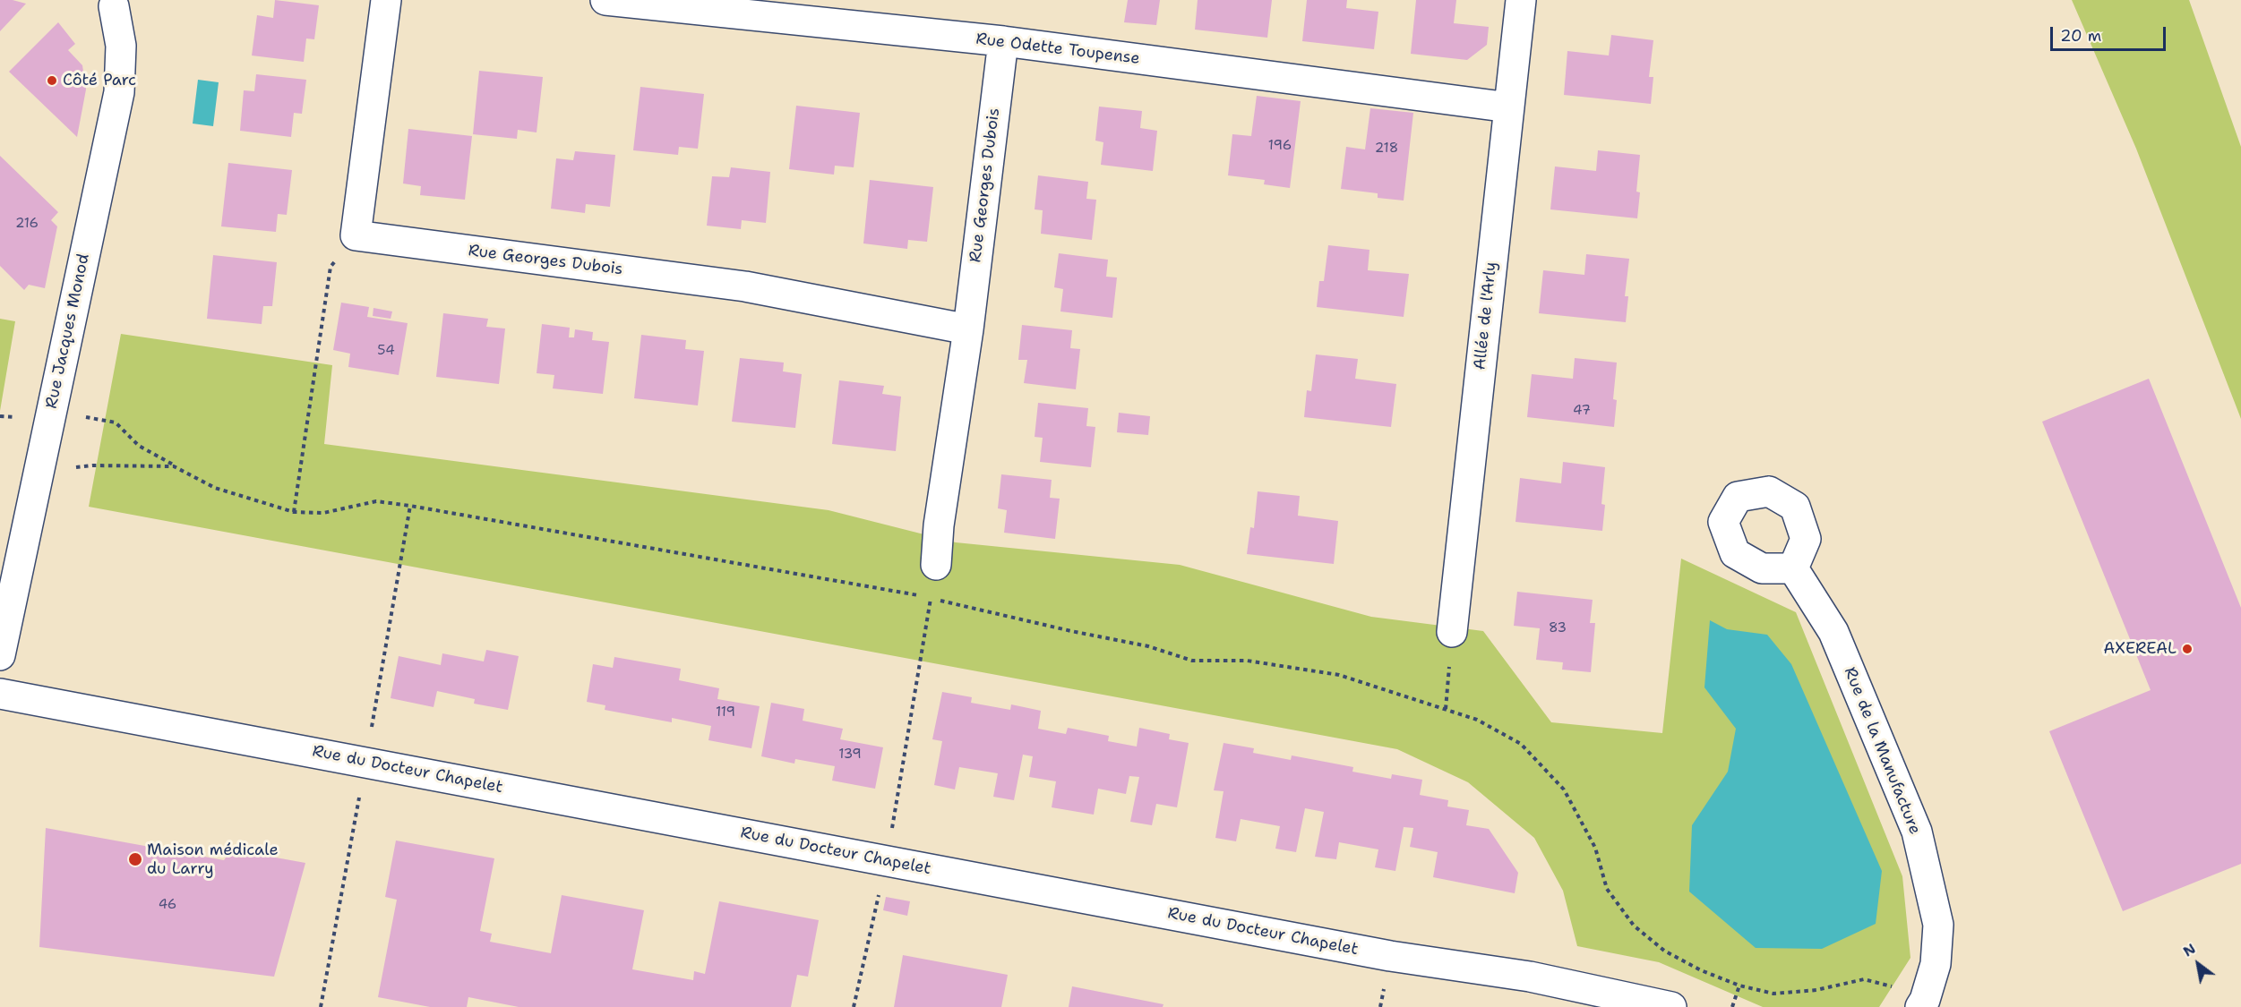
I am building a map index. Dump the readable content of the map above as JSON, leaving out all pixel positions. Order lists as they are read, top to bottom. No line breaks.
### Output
{"streets":{"street":["Rue Odette Toupense","Rue Georges Dubois","Allée de l'Arly","Rue Jacques Monod","Rue de la Manufacture","Rue du Docteur Chapelet"]},"crossings":[["Rue Odette Toupense","Rue Georges Dubois"],["Rue Odette Toupense","Allée de l'Arly"]],"places":["Côté Parc","AXEREAL","Maison médicale du Larry"],"house_numbers":["196","218","216","54","47","83","119","139","46"],"scale_bar":"20 m","north":"top left"}
